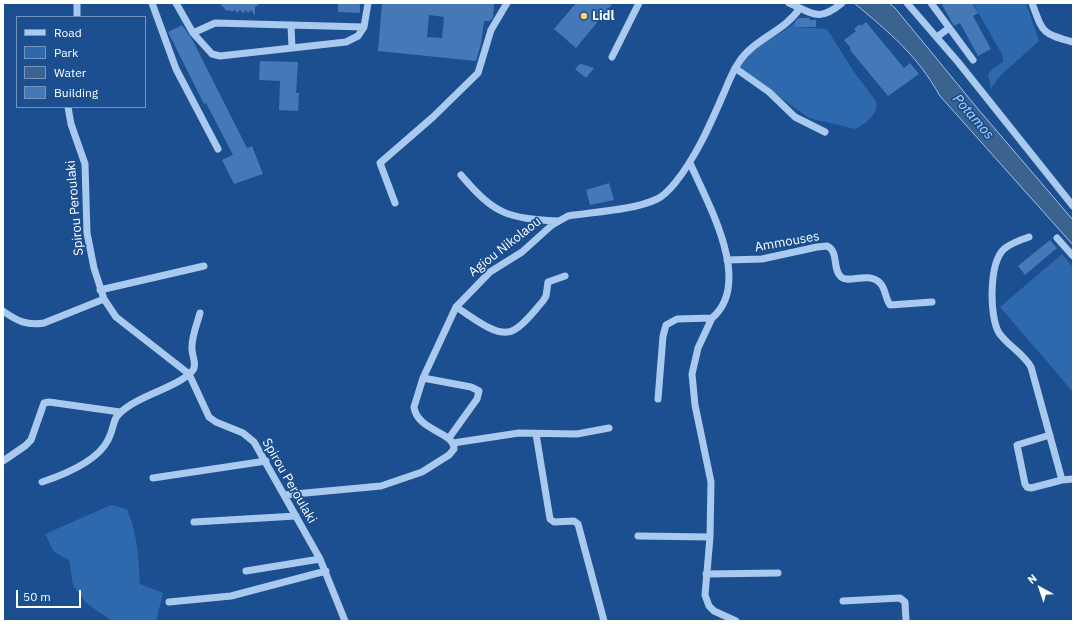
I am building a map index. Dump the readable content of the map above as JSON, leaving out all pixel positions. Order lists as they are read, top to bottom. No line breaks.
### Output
{"streets":{"street":["Spirou Peroulaki","Ammouses","Agiou Nikolaou"]},"water":["Potamos"],"places":["Lidl"],"legend":["Road","Park","Water","Building"],"scale_bar":"50 m","north":"top left"}
